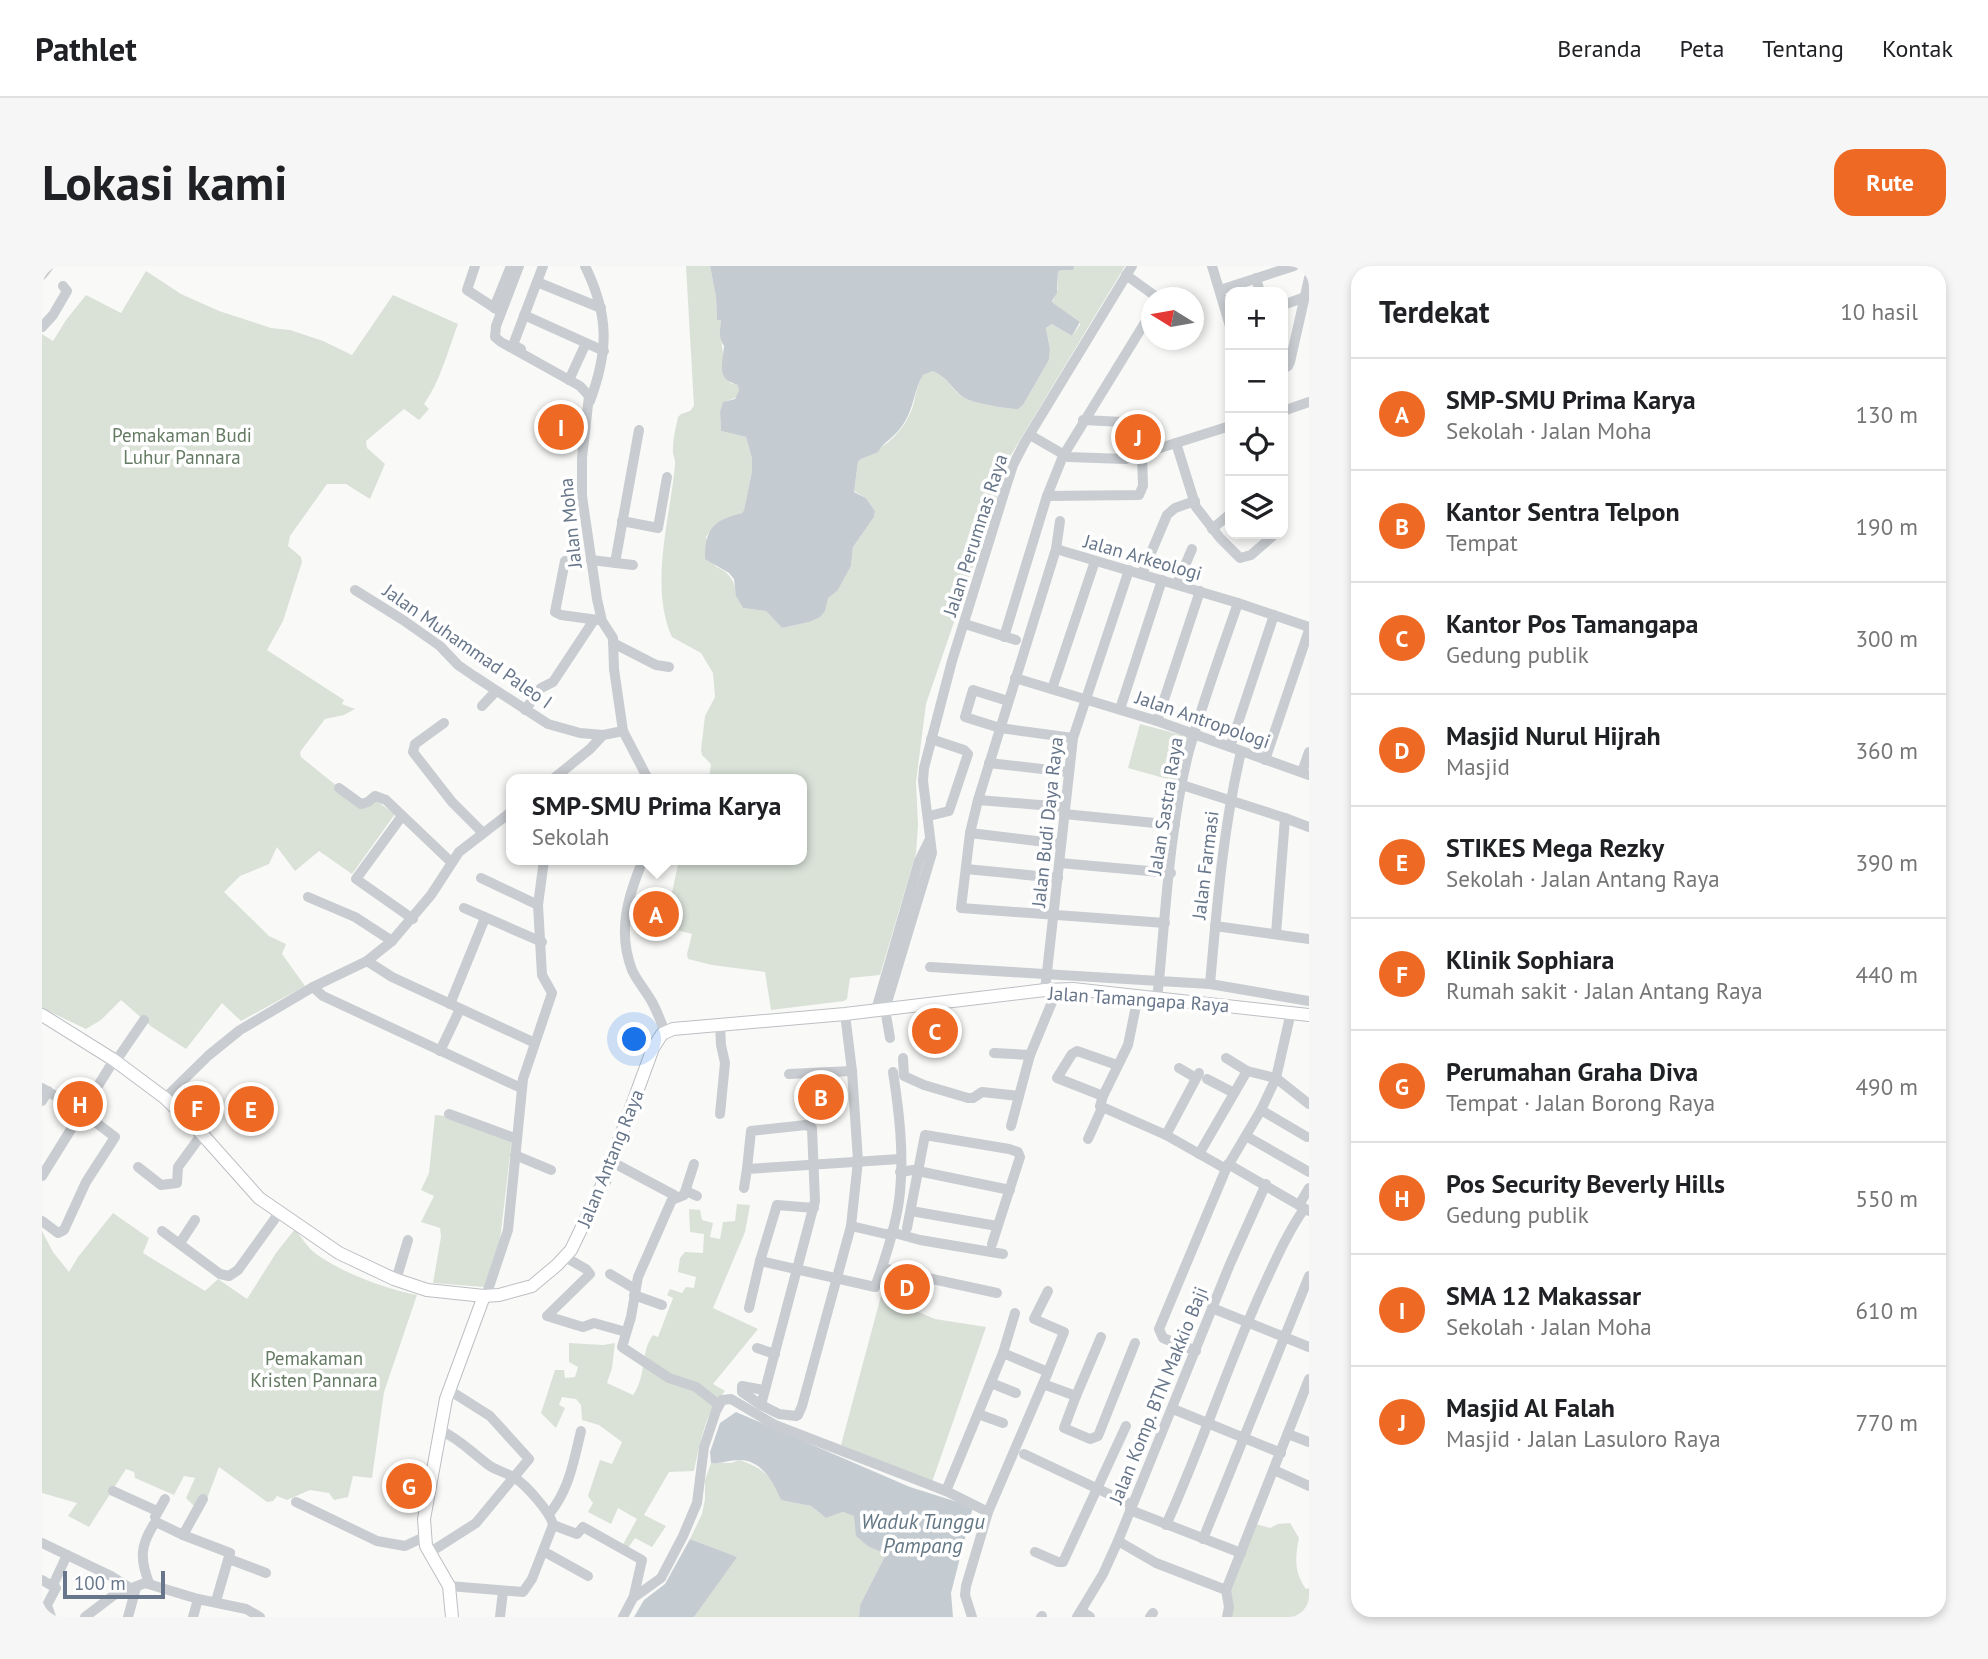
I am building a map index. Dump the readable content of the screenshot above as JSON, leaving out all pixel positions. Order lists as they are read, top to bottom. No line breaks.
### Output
{"streets":{"main road":["Jalan Tamangapa Raya","Jalan Antang Raya"],"street":["Jalan Moha","Jalan Perumnas Raya","Jalan Arkeologi","Jalan Muhammad Paleo I","Jalan Antropologi","Jalan Sastra Raya","Jalan Budi Daya Raya","Jalan Farmasi","Jalan Komp. BTN Makkio Baji"]},"crossings":[["Jalan Perumnas Raya","Jalan Tamangapa Raya"],["Jalan Arkeologi","Jalan Antropologi"],["Jalan Arkeologi","Jalan Sastra Raya"],["Jalan Arkeologi","Jalan Budi Daya Raya"],["Jalan Antropologi","Jalan Sastra Raya"],["Jalan Antropologi","Jalan Budi Daya Raya"],["Jalan Antropologi","Jalan Farmasi"],["Jalan Sastra Raya","Jalan Tamangapa Raya"],["Jalan Budi Daya Raya","Jalan Tamangapa Raya"]],"water":["Waduk Tunggu Pampang"],"parks":["Pemakaman Budi Luhur Pannara","Pemakaman Kristen Pannara"],"scale_bar":"100 m","north":"left","page":{"header":"Pathlet","nav":["Beranda","Peta","Tentang","Kontak"],"buttons":"Rute","title":"Lokasi kami","heading":["Terdekat","10 hasil"],"map_buttons":["+","−"],"list":[{"mark":"A","name":"SMP-SMU Prima Karya","note":"Sekolah · Jalan Moha","value":"130 m"},{"mark":"B","name":"Kantor Sentra Telpon","note":"Tempat","value":"190 m"},{"mark":"C","name":"Kantor Pos Tamangapa","note":"Gedung publik","value":"300 m"},{"mark":"D","name":"Masjid Nurul Hijrah","note":"Masjid","value":"360 m"},{"mark":"E","name":"STIKES Mega Rezky","note":"Sekolah · Jalan Antang Raya","value":"390 m"},{"mark":"F","name":"Klinik Sophiara","note":"Rumah sakit · Jalan Antang Raya","value":"440 m"},{"mark":"G","name":"Perumahan Graha Diva","note":"Tempat · Jalan Borong Raya","value":"490 m"},{"mark":"H","name":"Pos Security Beverly Hills","note":"Gedung publik","value":"550 m"},{"mark":"I","name":"SMA 12 Makassar","note":"Sekolah · Jalan Moha","value":"610 m"},{"mark":"J","name":"Masjid Al Falah","note":"Masjid · Jalan Lasuloro Raya","value":"770 m"}],"pins":["I","J","A","C","B","H","F","E","D","G"],"popup":["SMP-SMU Prima Karya","Sekolah"],"scale":"100 m"}}
